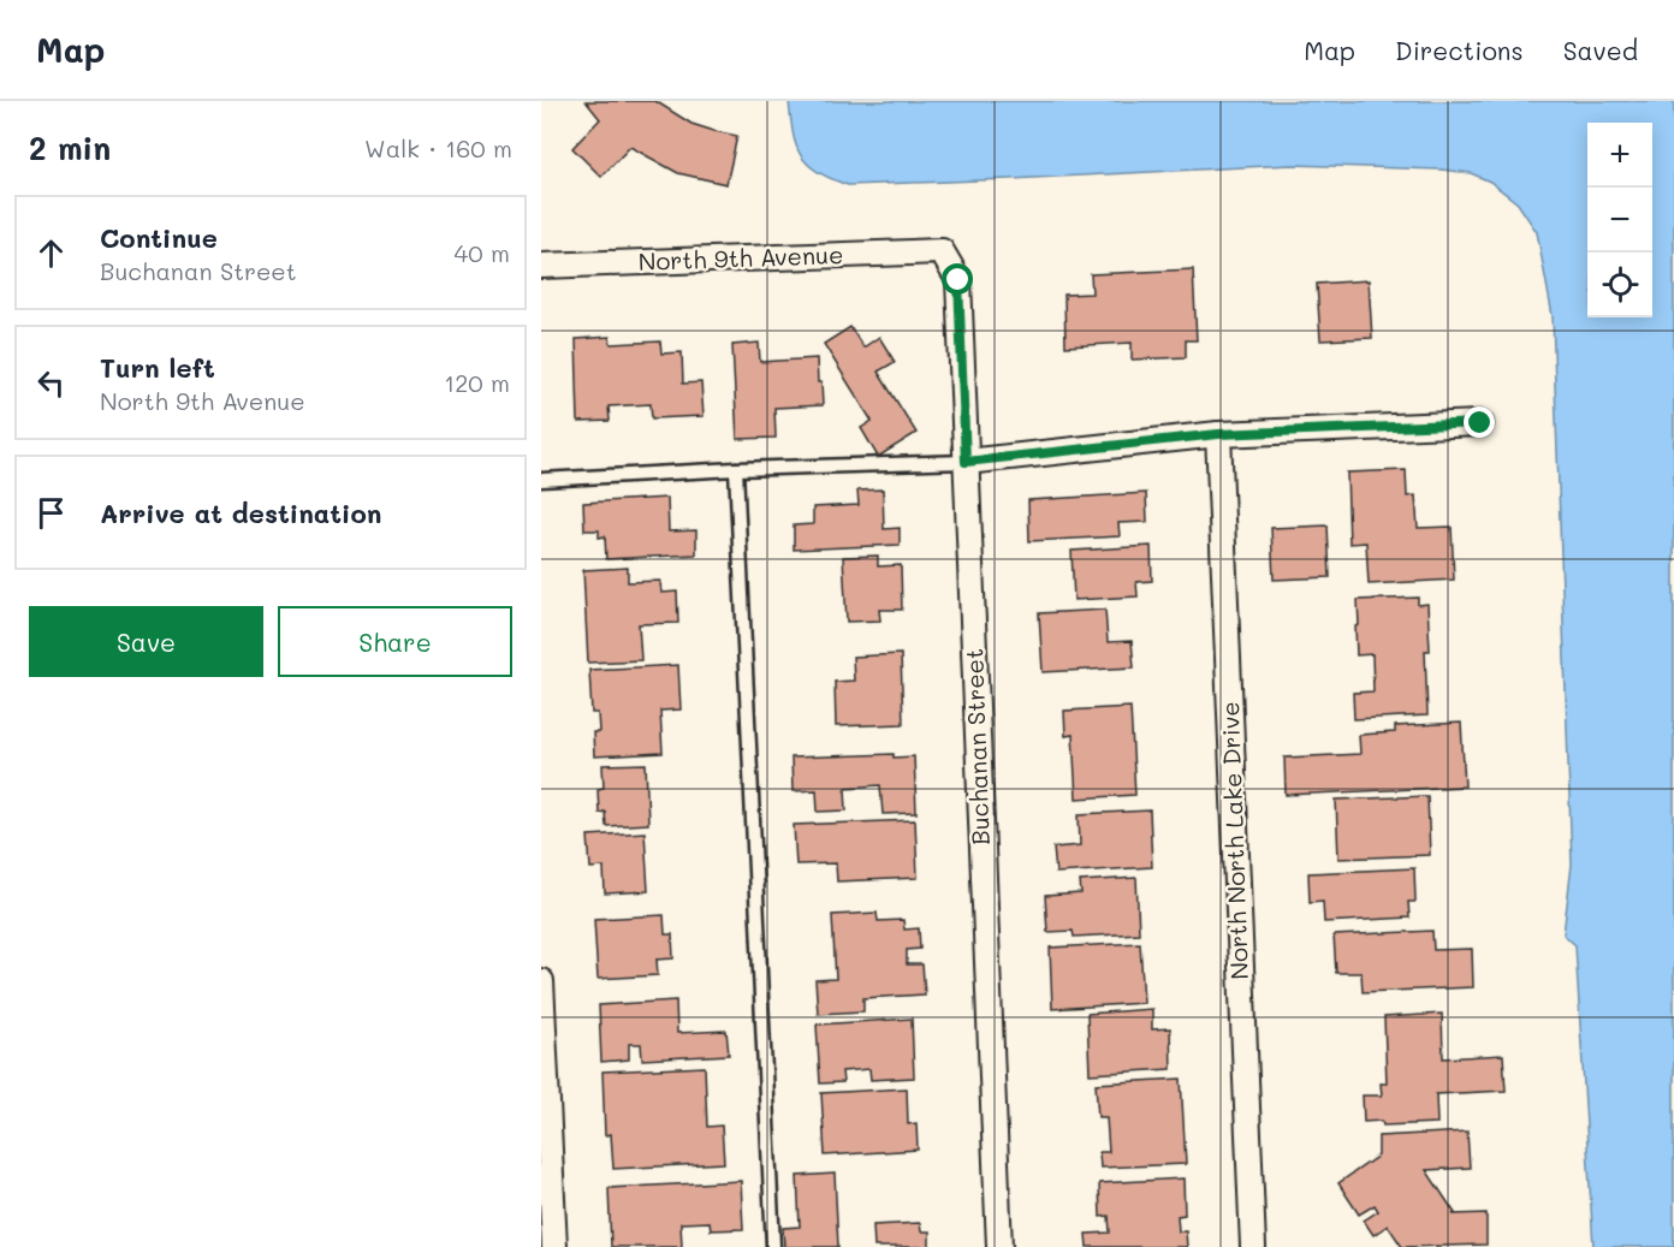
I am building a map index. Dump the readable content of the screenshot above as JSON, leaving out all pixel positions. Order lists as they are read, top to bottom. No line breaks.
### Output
{"streets":{"street":["North 9th Avenue","Buchanan Street","North North Lake Drive"]},"crossings":[["North 9th Avenue","Buchanan Street"]],"page":{"header":"Map","nav":["Map","Directions","Saved"],"heading":["2 min","Walk · 160 m"],"map_buttons":["+","−"],"list":[["Continue","Buchanan Street","40 m"],["Turn left","North 9th Avenue","120 m"],"Arrive at destination"],"buttons":["Save","Share"]}}
